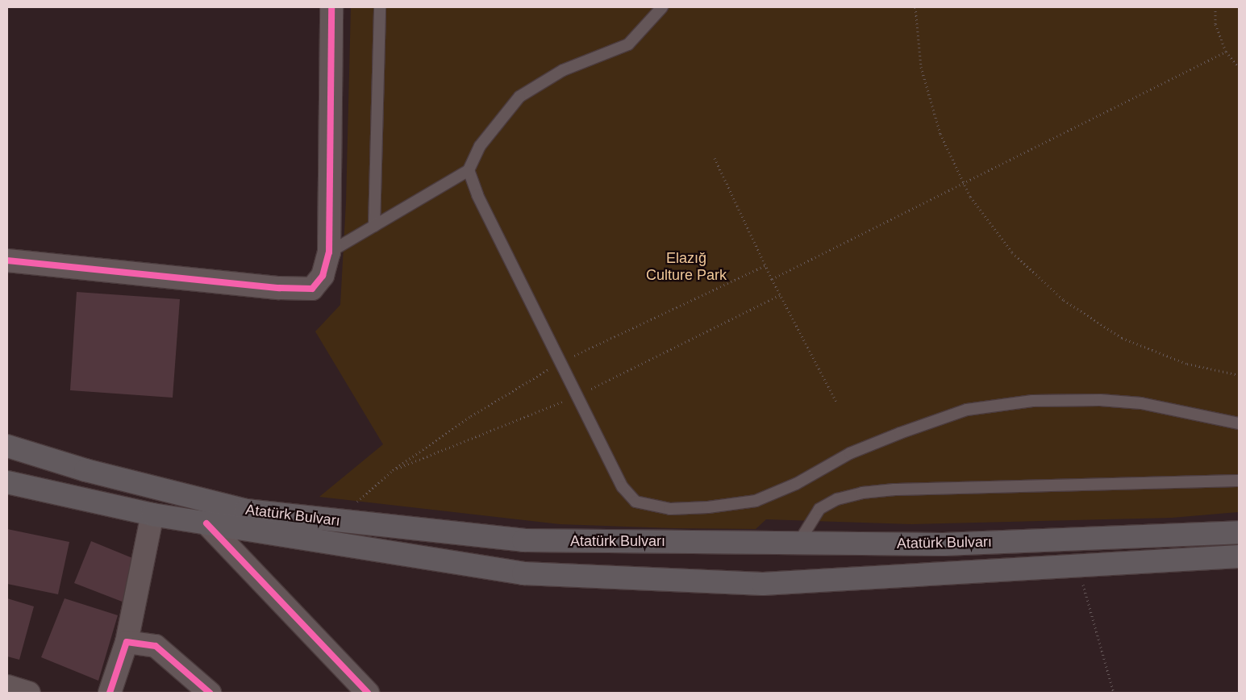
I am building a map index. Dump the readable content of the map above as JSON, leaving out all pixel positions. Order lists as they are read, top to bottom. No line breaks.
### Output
{"streets":{"main road":["Atatürk Bulvarı"]},"parks":["Elazığ Culture Park"]}
